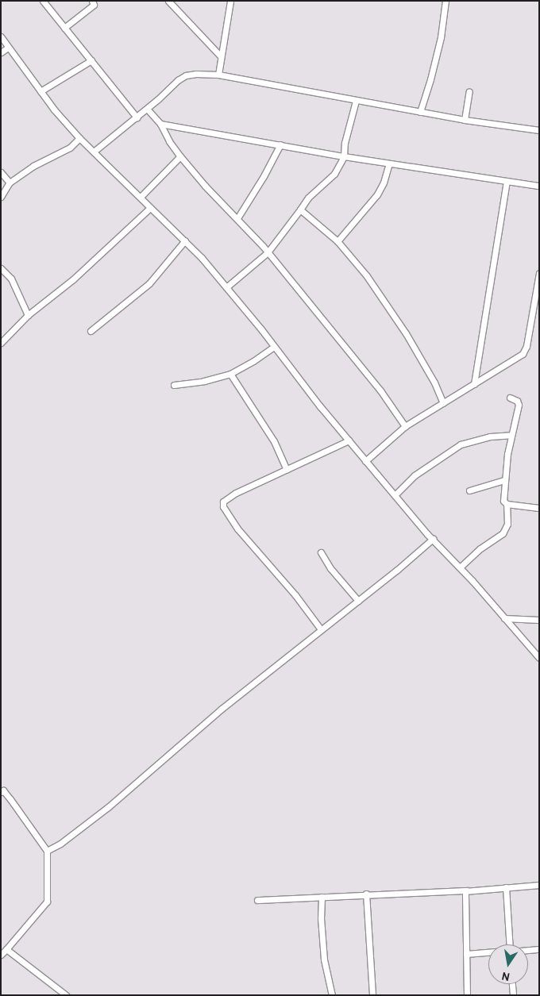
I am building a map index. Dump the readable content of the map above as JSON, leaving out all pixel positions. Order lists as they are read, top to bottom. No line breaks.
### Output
{"north":"bottom"}
